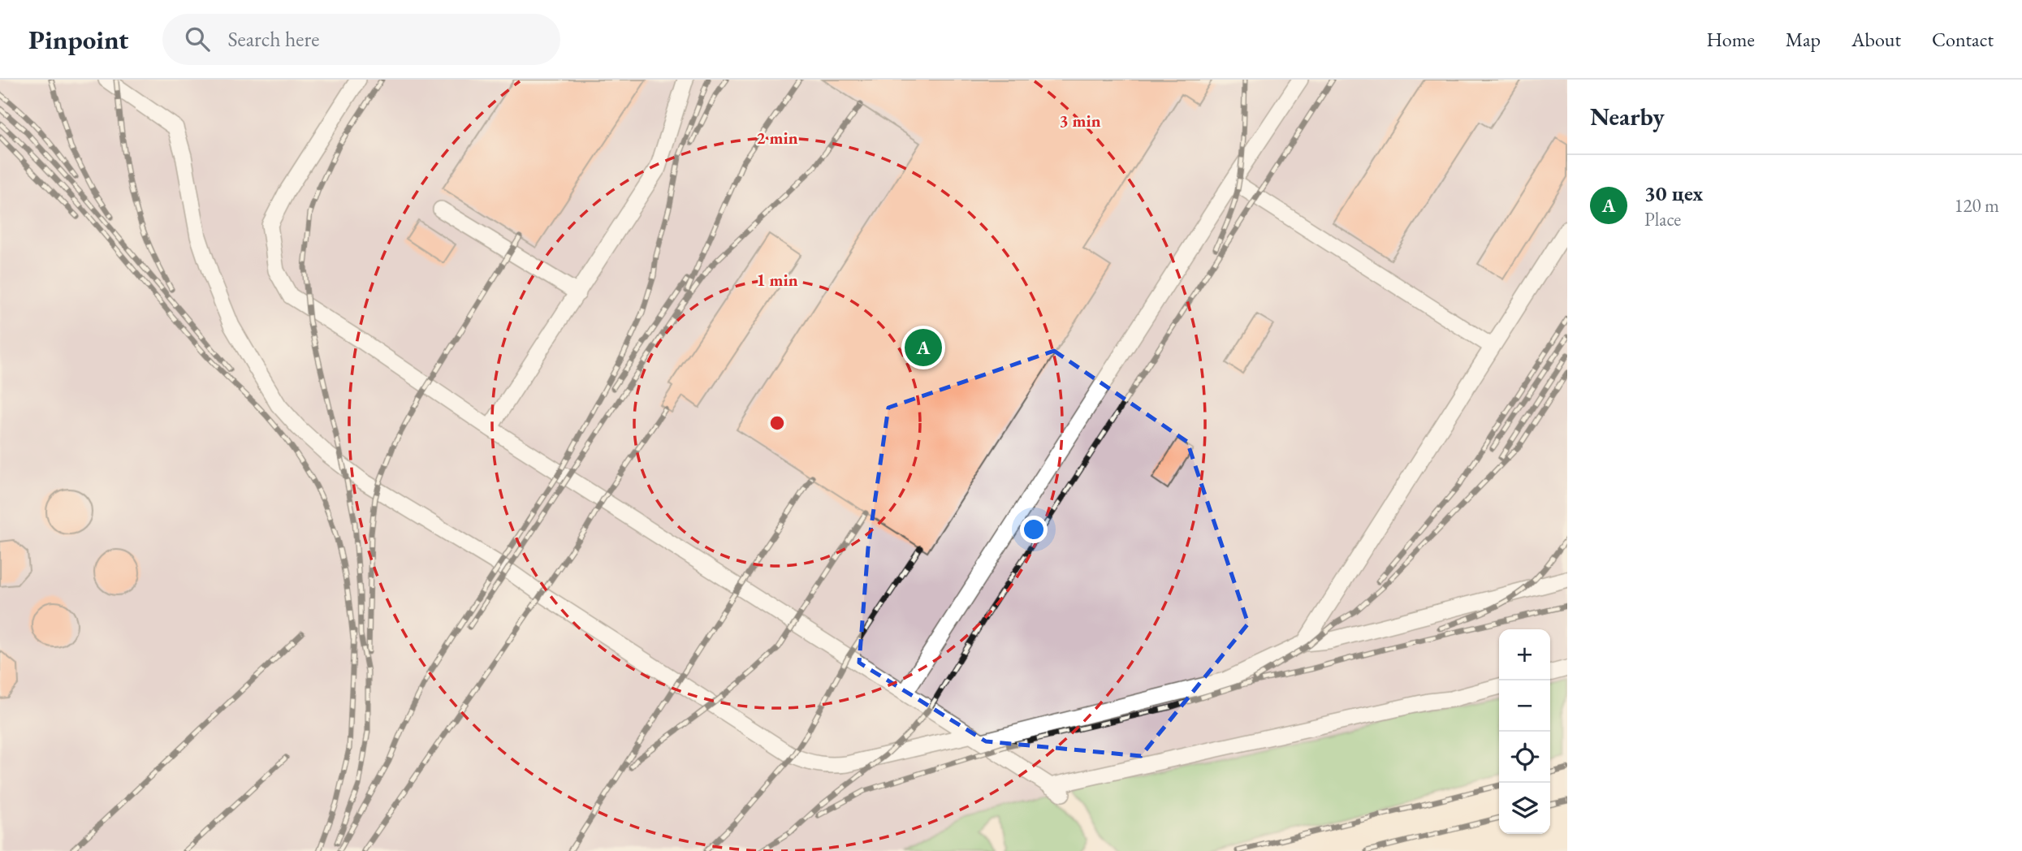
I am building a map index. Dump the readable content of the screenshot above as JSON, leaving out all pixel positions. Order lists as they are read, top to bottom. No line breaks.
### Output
{"page":{"header":"Pinpoint","search":"Search here","nav":["Home","Map","About","Contact"],"heading":"Nearby","list":[{"mark":"A","name":"30 цех","note":"Place","value":"120 m"}],"pins":"A","map_buttons":["+","−"]},"rings":["3 min","2 min","1 min"]}
